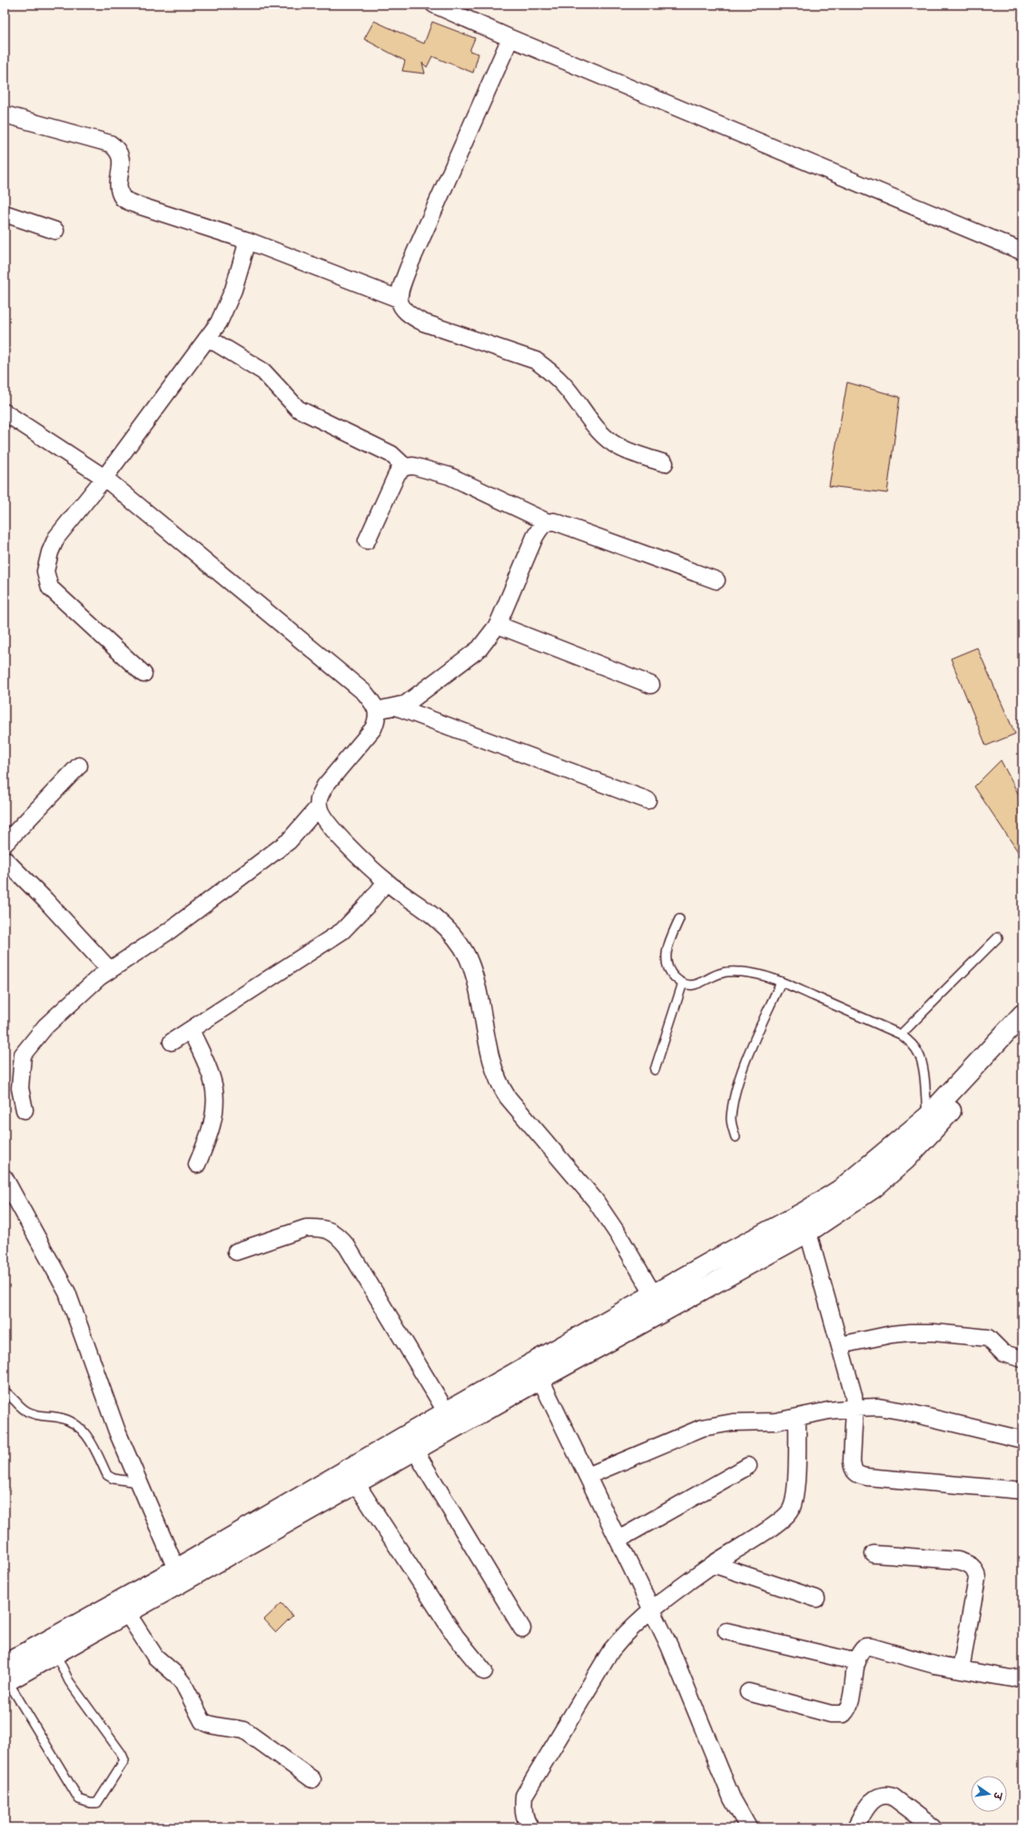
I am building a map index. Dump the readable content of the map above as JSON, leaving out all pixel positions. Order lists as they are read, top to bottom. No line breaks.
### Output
{"north":"right"}
